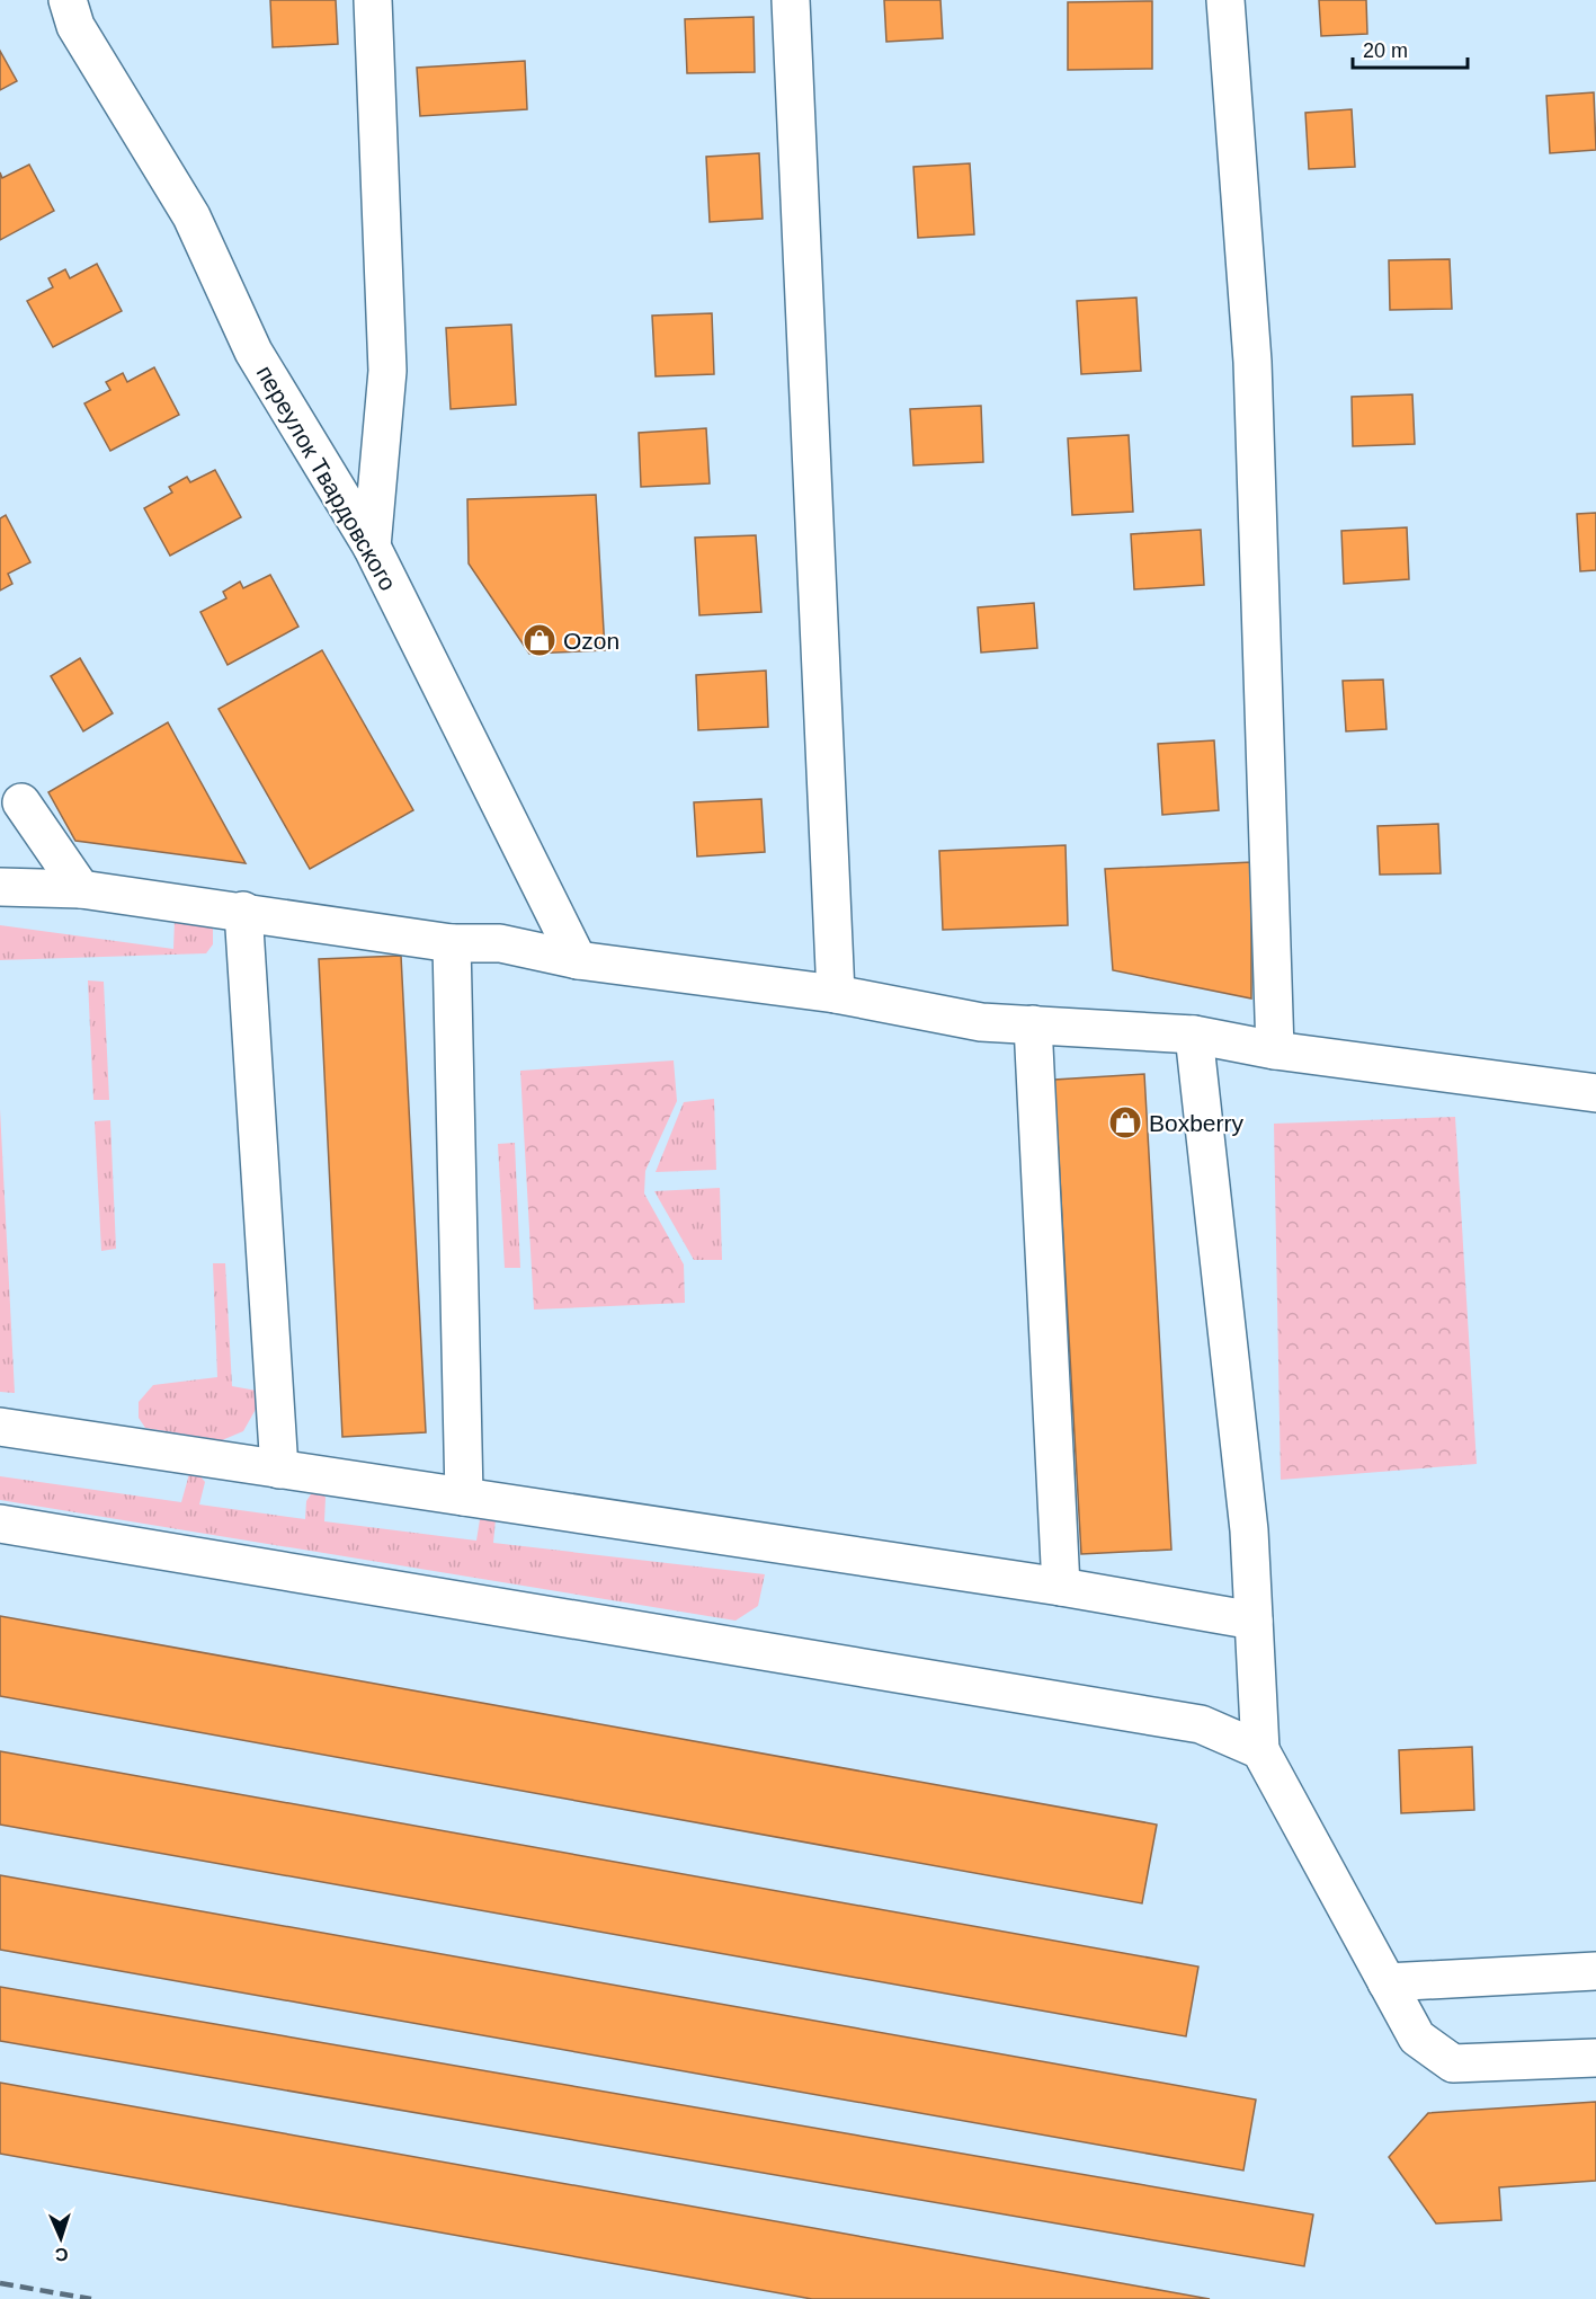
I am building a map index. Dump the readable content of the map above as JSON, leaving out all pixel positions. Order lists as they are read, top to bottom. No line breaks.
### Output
{"streets":{"street":["переулок Твардовского"]},"places":{"shop":["Ozon","Boxberry"]},"scale_bar":"20 m","north":"bottom"}
